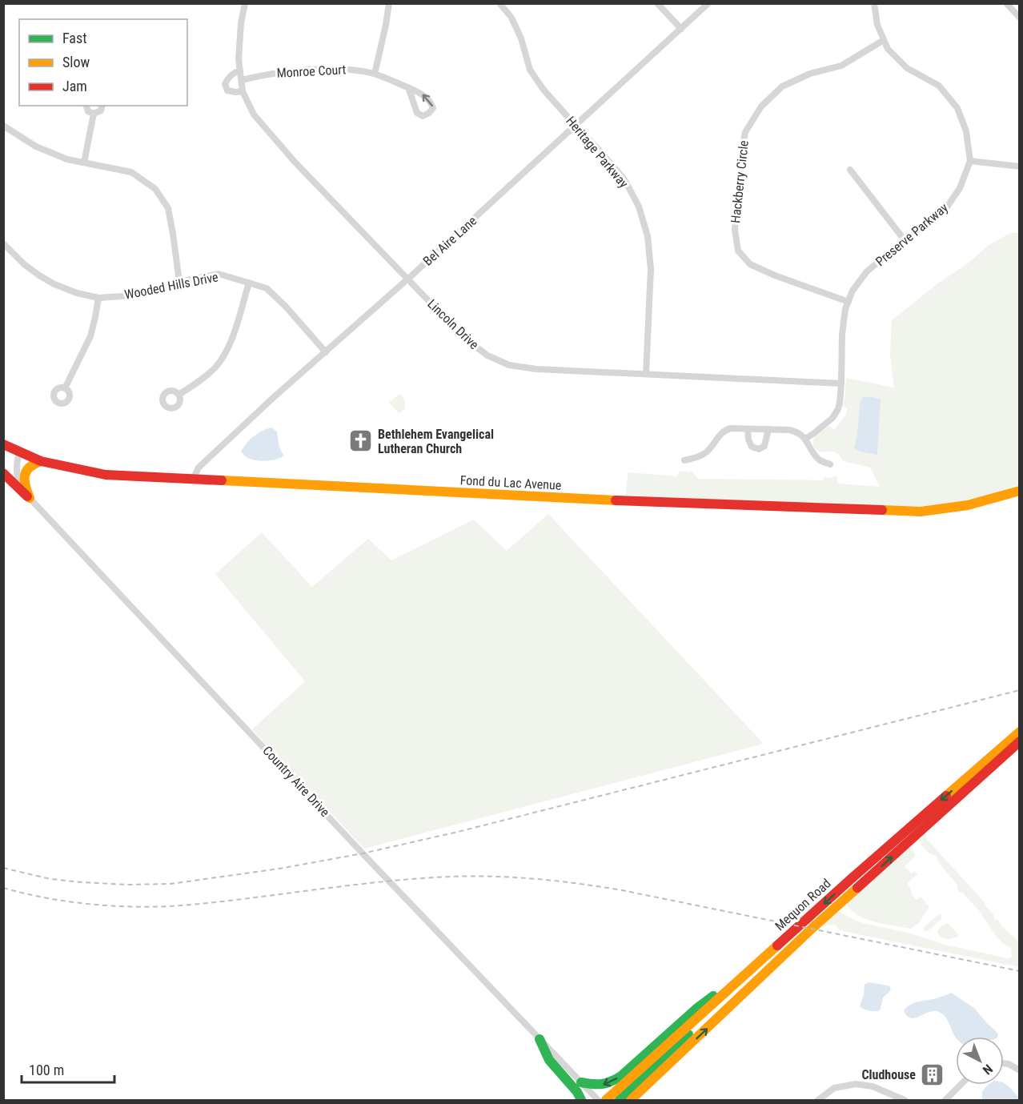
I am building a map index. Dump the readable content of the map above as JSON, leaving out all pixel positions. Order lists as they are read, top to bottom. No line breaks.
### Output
{"streets":{"main road":["Fond du Lac Avenue","Mequon Road"],"street":["Monroe Court","Heritage Parkway","Hackberry Circle","Preserve Parkway","Bel Aire Lane","Wooded Hills Drive","Lincoln Drive","Country Aire Drive"]},"crossings":[["Monroe Court","Lincoln Drive"],["Heritage Parkway","Bel Aire Lane"],["Heritage Parkway","Lincoln Drive"],["Hackberry Circle","Preserve Parkway"],["Preserve Parkway","Lincoln Drive"],["Bel Aire Lane","Wooded Hills Drive"],["Bel Aire Lane","Lincoln Drive"],["Bel Aire Lane","Fond du Lac Avenue"],["Fond du Lac Avenue","Country Aire Drive"]],"places":{"church":["Bethlehem Evangelical Lutheran Church"],"building":["Cludhouse"]},"legend":["Fast","Slow","Jam"],"scale_bar":"100 m","north":"bottom right"}
